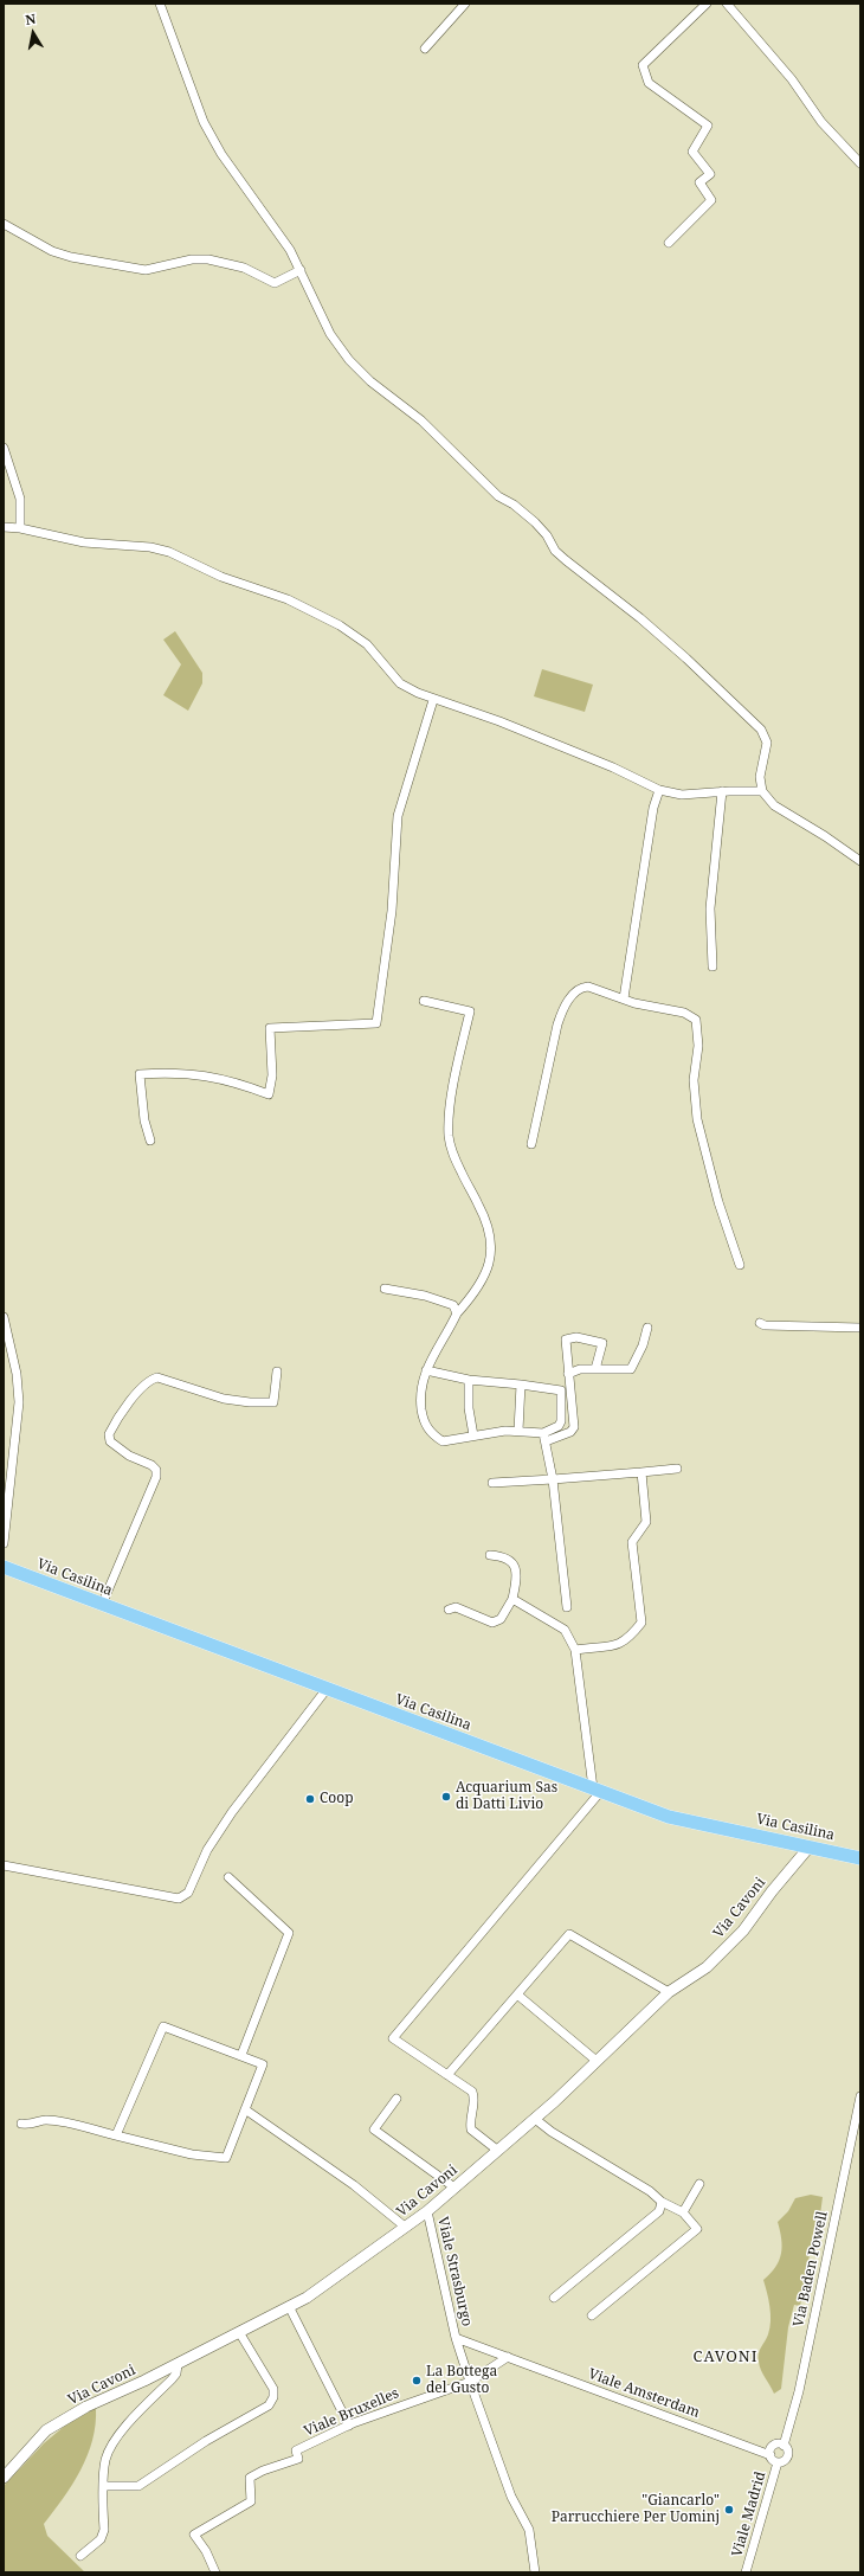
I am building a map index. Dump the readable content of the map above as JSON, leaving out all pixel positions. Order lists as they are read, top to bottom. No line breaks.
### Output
{"streets":{"main road":["Via Casilina"],"street":["Via Cavoni","Via Baden Powell","Viale Strasburgo","Viale Amsterdam","Viale Bruxelles","Viale Madrid"]},"crossings":[["Via Casilina","Via Cavoni"],["Via Cavoni","Viale Strasburgo"],["Via Baden Powell","Viale Amsterdam"],["Via Baden Powell","Viale Madrid"],["Viale Strasburgo","Viale Amsterdam"],["Viale Strasburgo","Viale Bruxelles"],["Viale Amsterdam","Viale Bruxelles"],["Viale Amsterdam","Viale Madrid"]],"districts":["CAVONI"],"places":["Acquarium Sas di Datti Livio","Coop","La Bottega del Gusto","\"Giancarlo\" Parrucchiere Per Uominj"],"north":"top"}
